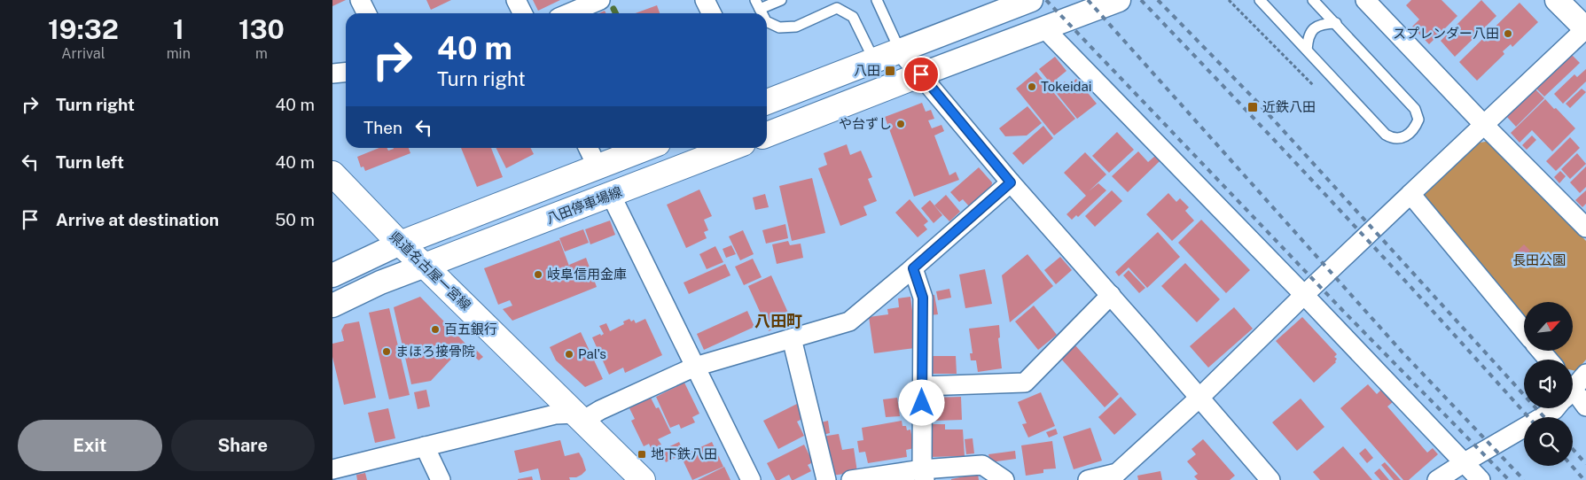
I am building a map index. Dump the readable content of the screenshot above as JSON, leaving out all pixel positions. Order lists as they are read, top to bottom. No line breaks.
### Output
{"streets":{"main road":["八田停車場線","県道名古屋一宮線"]},"crossings":[["八田停車場線","県道名古屋一宮線"]],"districts":["八田町"],"parks":["長田公園"],"places":{"other":["スプレンダー八田","Tokeidai","や台ずし","岐阜信用金庫","百五銀行","まほろ接骨院","Pal's"],"transit":["八田","近鉄八田","地下鉄八田"]},"north":"top right","page":{"eta":["19:32","Arrival","1","min","130","m"],"turn":["40 m","Turn right"],"list":[{"name":"Turn right","value":"40 m"},{"name":"Turn left","value":"40 m"},{"name":"Arrive at destination","value":"50 m"}],"then":"Then","buttons":["Exit","Share"]}}
